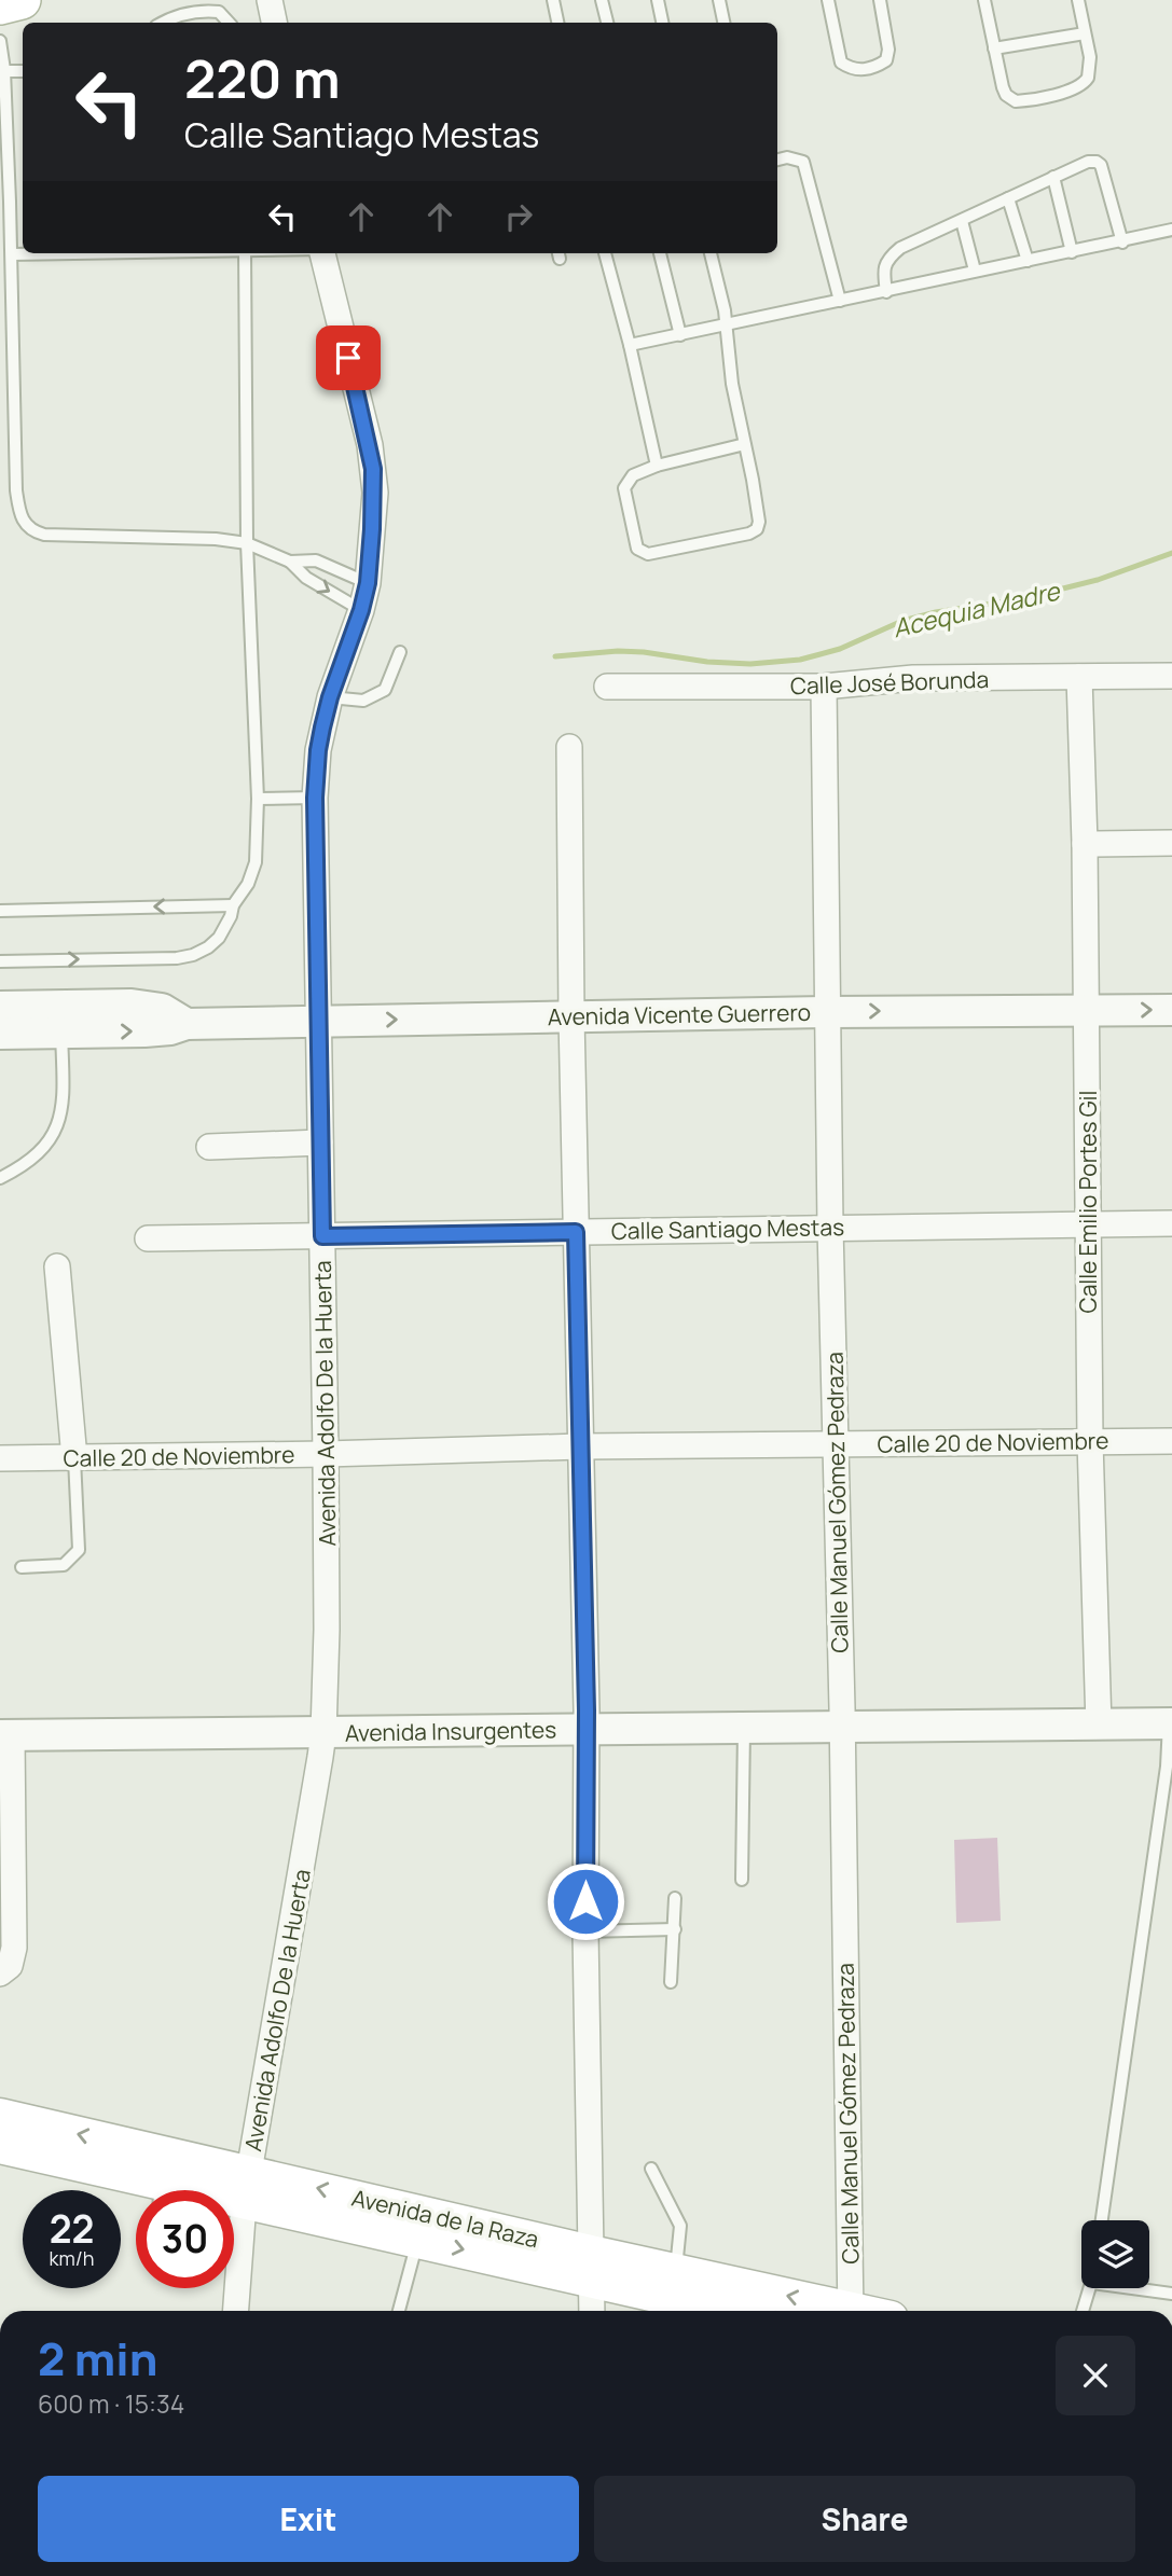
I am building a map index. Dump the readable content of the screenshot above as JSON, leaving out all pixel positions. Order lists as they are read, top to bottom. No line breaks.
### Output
{"streets":{"main road":["Avenida de la Raza"],"street":["Calle José Borunda","Avenida Vicente Guerrero","Calle Emilio Portes Gil","Calle Santiago Mestas","Avenida Adolfo De la Huerta","Calle 20 de Noviembre","Calle Manuel Gómez Pedraza","Avenida Insurgentes"]},"crossings":[["Calle José Borunda","Calle Emilio Portes Gil"],["Calle José Borunda","Calle Manuel Gómez Pedraza"],["Avenida Vicente Guerrero","Calle Emilio Portes Gil"],["Avenida Vicente Guerrero","Avenida Adolfo De la Huerta"],["Avenida Vicente Guerrero","Calle Manuel Gómez Pedraza"],["Calle Emilio Portes Gil","Calle Santiago Mestas"],["Calle Emilio Portes Gil","Calle 20 de Noviembre"],["Calle Emilio Portes Gil","Avenida Insurgentes"],["Calle Santiago Mestas","Avenida Adolfo De la Huerta"],["Calle Santiago Mestas","Calle Manuel Gómez Pedraza"],["Avenida Adolfo De la Huerta","Calle 20 de Noviembre"],["Avenida Adolfo De la Huerta","Avenida Insurgentes"],["Avenida Adolfo De la Huerta","Avenida de la Raza"],["Calle 20 de Noviembre","Calle Manuel Gómez Pedraza"],["Calle Manuel Gómez Pedraza","Avenida Insurgentes"]],"water":["Acequia Madre"],"page":{"turn":["220 m","Calle Santiago Mestas"],"speed":"22 km/h","limit":"30","heading":["2 min","600 m · 15:34"],"buttons":["Exit","Share"]}}
